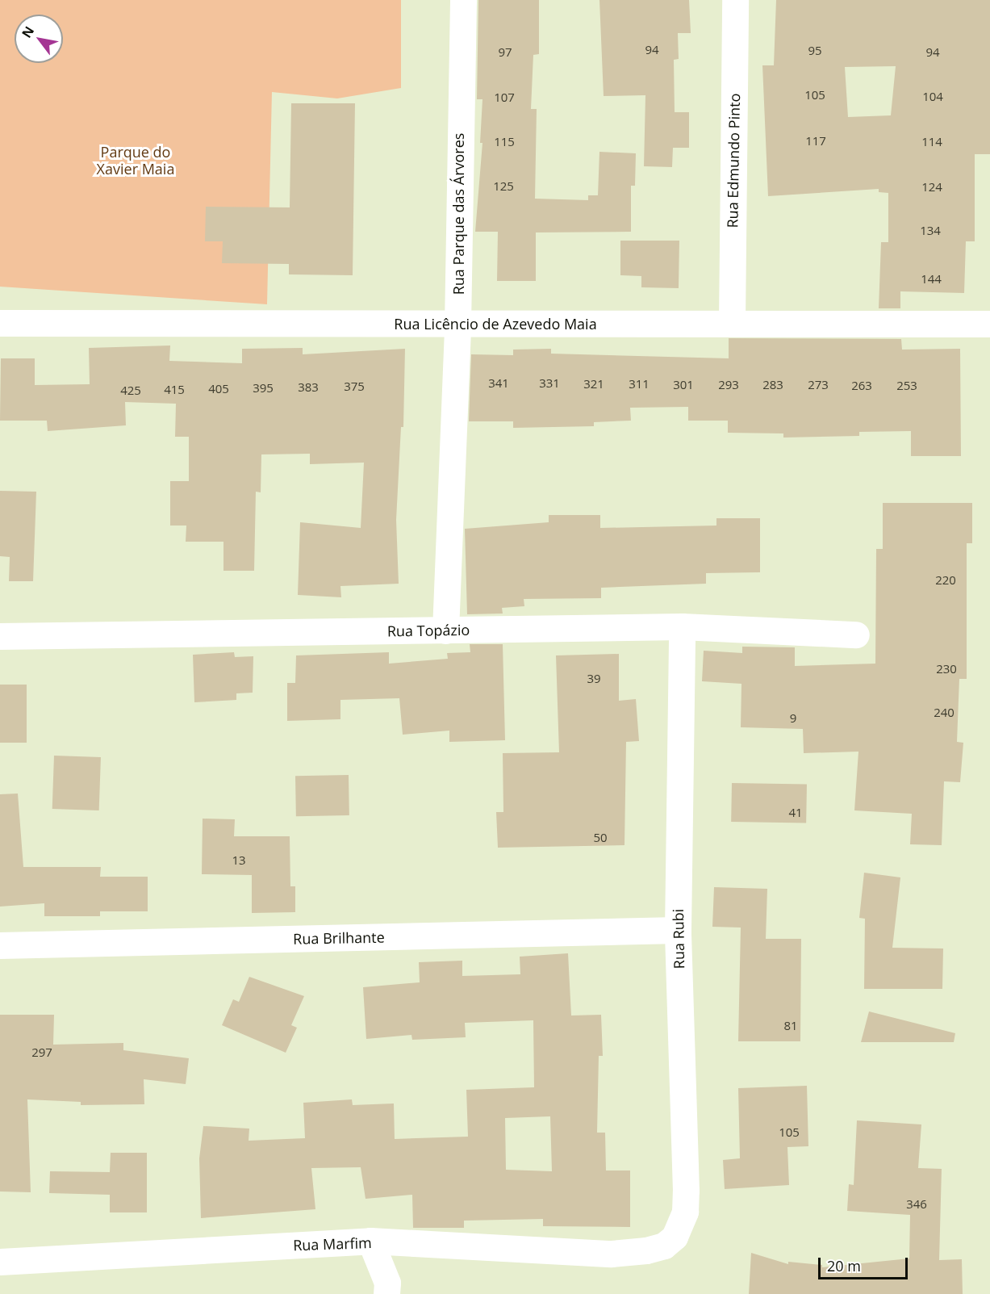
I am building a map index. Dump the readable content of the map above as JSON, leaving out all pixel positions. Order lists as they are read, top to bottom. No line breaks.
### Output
{"streets":{"street":["Rua Edmundo Pinto","Rua Parque das Árvores","Rua Licêncio de Azevedo Maia","Rua Topázio","Rua Brilhante","Rua Rubi","Rua Marfim"]},"crossings":[["Rua Edmundo Pinto","Rua Licêncio de Azevedo Maia"],["Rua Parque das Árvores","Rua Licêncio de Azevedo Maia"],["Rua Parque das Árvores","Rua Topázio"],["Rua Topázio","Rua Rubi"],["Rua Brilhante","Rua Rubi"],["Rua Rubi","Rua Marfim"]],"parks":["Parque do Xavier Maia"],"house_numbers":["94","95","97","94","105","104","107","117","115","114","125","124","134","144","341","331","321","311","301","293","283","273","263","253","375","383","395","405","415","425","220","230","39","240","9","41","50","13","81","297","105","346"],"scale_bar":"20 m","north":"top left"}
